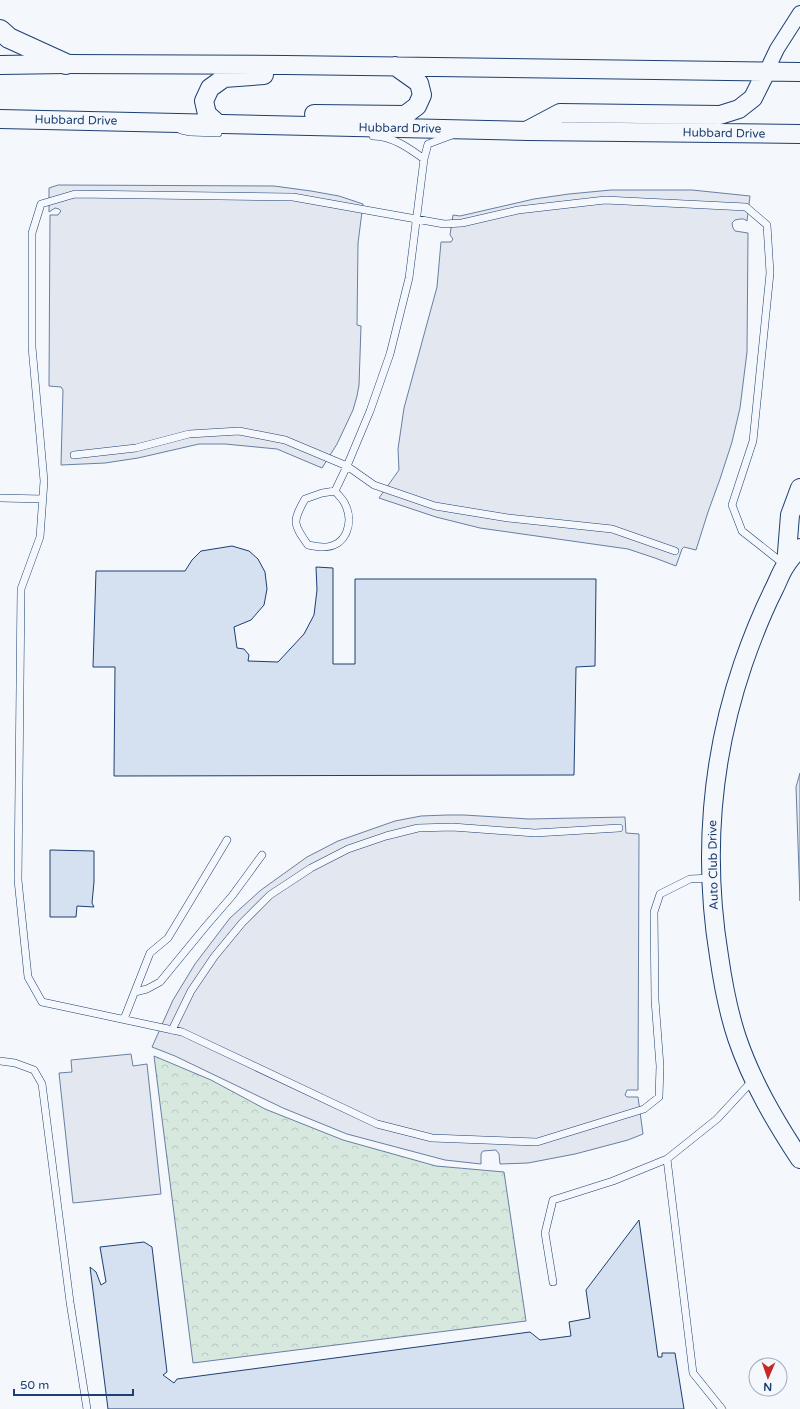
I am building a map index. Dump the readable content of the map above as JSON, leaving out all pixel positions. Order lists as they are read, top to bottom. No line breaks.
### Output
{"streets":{"street":["Hubbard Drive","Auto Club Drive"]},"scale_bar":"50 m","north":"bottom"}
